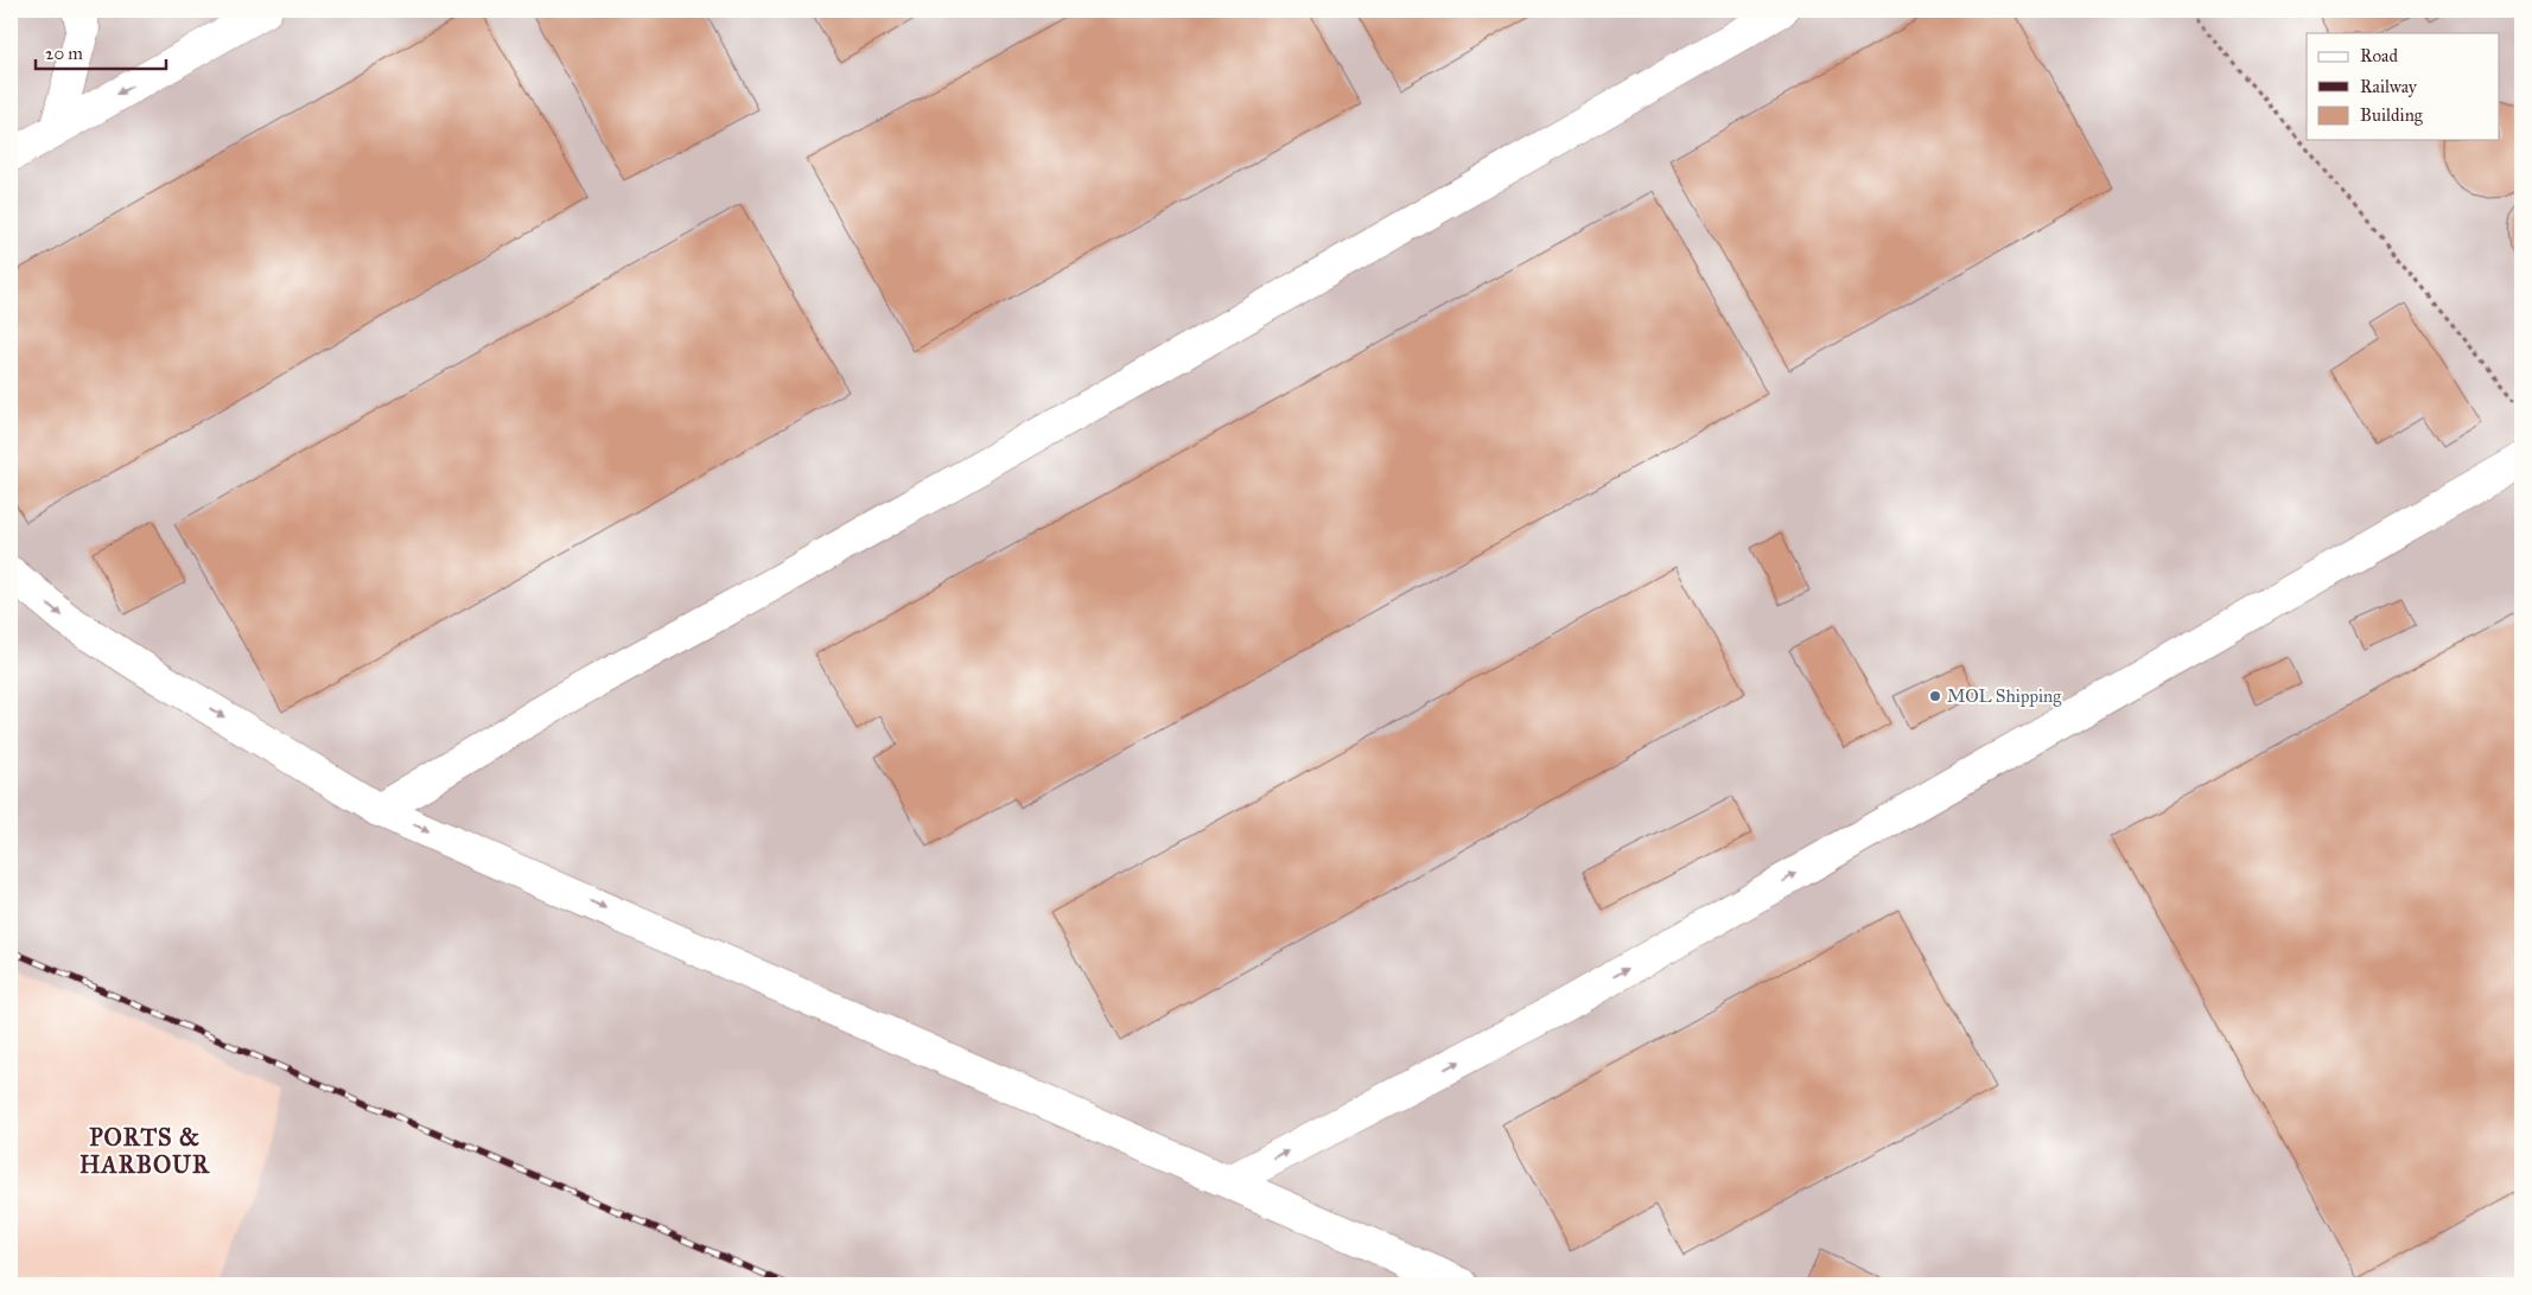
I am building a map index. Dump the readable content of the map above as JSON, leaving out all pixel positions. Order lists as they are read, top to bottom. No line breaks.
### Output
{"districts":["PORTS & HARBOUR"],"places":["MOL Shipping"],"legend":["Road","Railway","Building"],"scale_bar":"20 m"}
